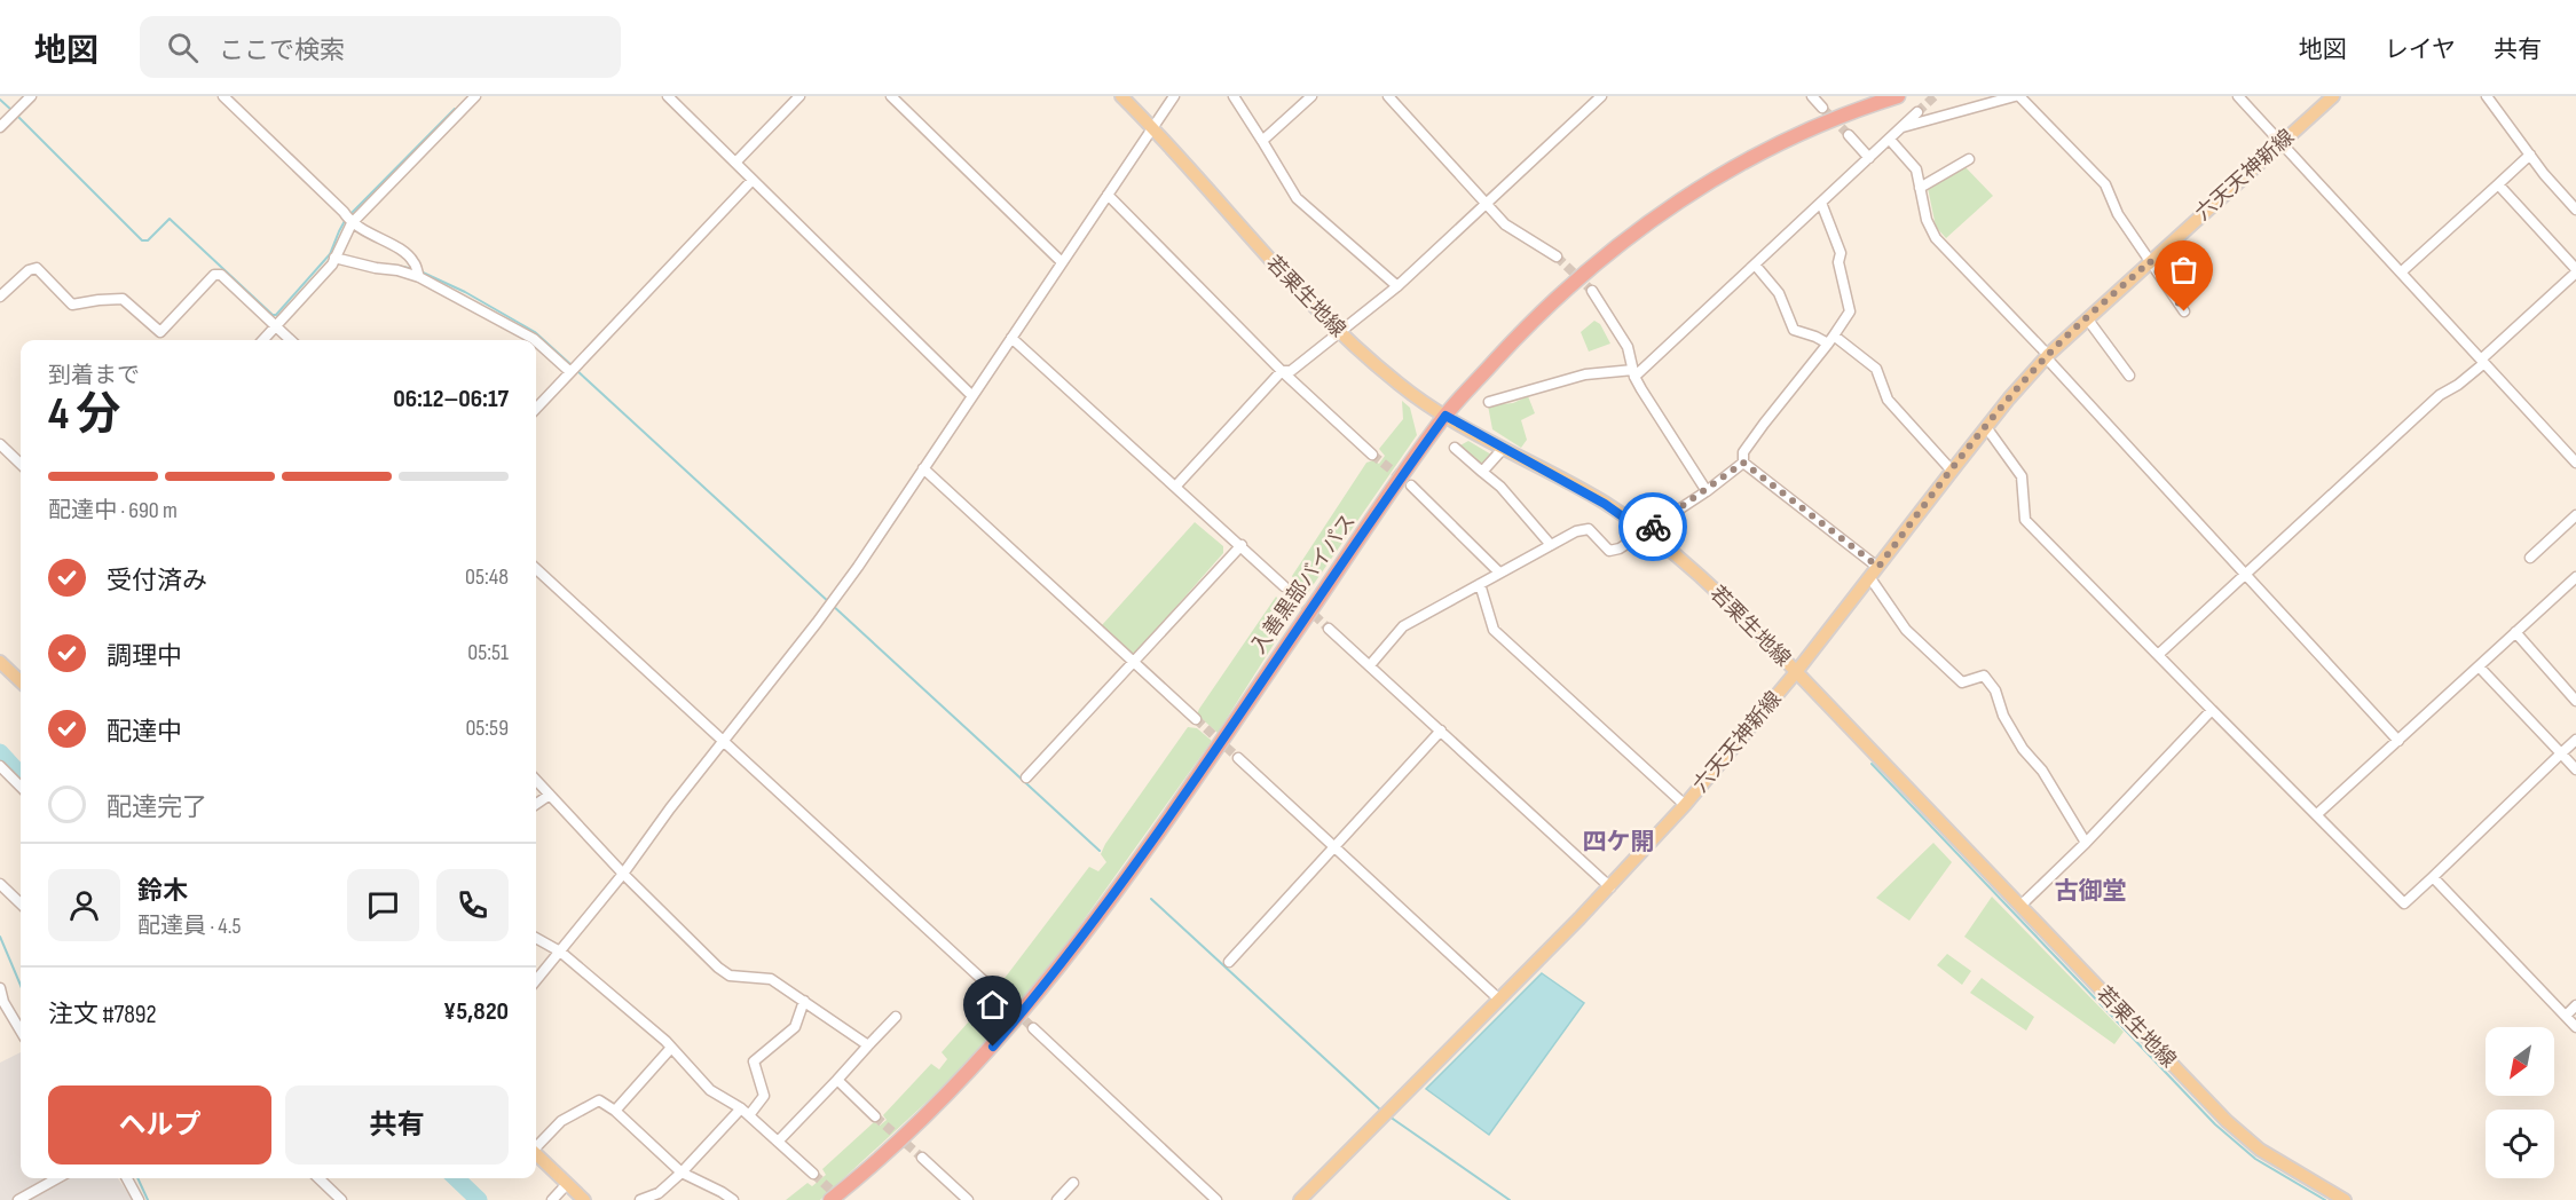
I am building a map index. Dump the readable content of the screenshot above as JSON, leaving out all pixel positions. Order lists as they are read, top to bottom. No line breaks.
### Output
{"streets":{"highway":["入善黒部バイパス"],"main road":["六天天神新線","若栗生地線"]},"crossings":[["六天天神新線","若栗生地線"],["若栗生地線","入善黒部バイパス"]],"districts":["四ケ開","古御堂"],"north":"bottom left","page":{"header":"地図","search":"ここで検索","nav":["地図","レイヤ","共有"],"heading":["4 分","到着まで","06:12–06:17"],"panel":["鈴木","配達員 · 4.5","注文 #7892","¥5,820"],"bar":"配達中 · 690 m","list":[["受付済み","05:48"],["調理中","05:51"],["配達中","05:59"],"配達完了"],"buttons":["ヘルプ","共有"]}}
